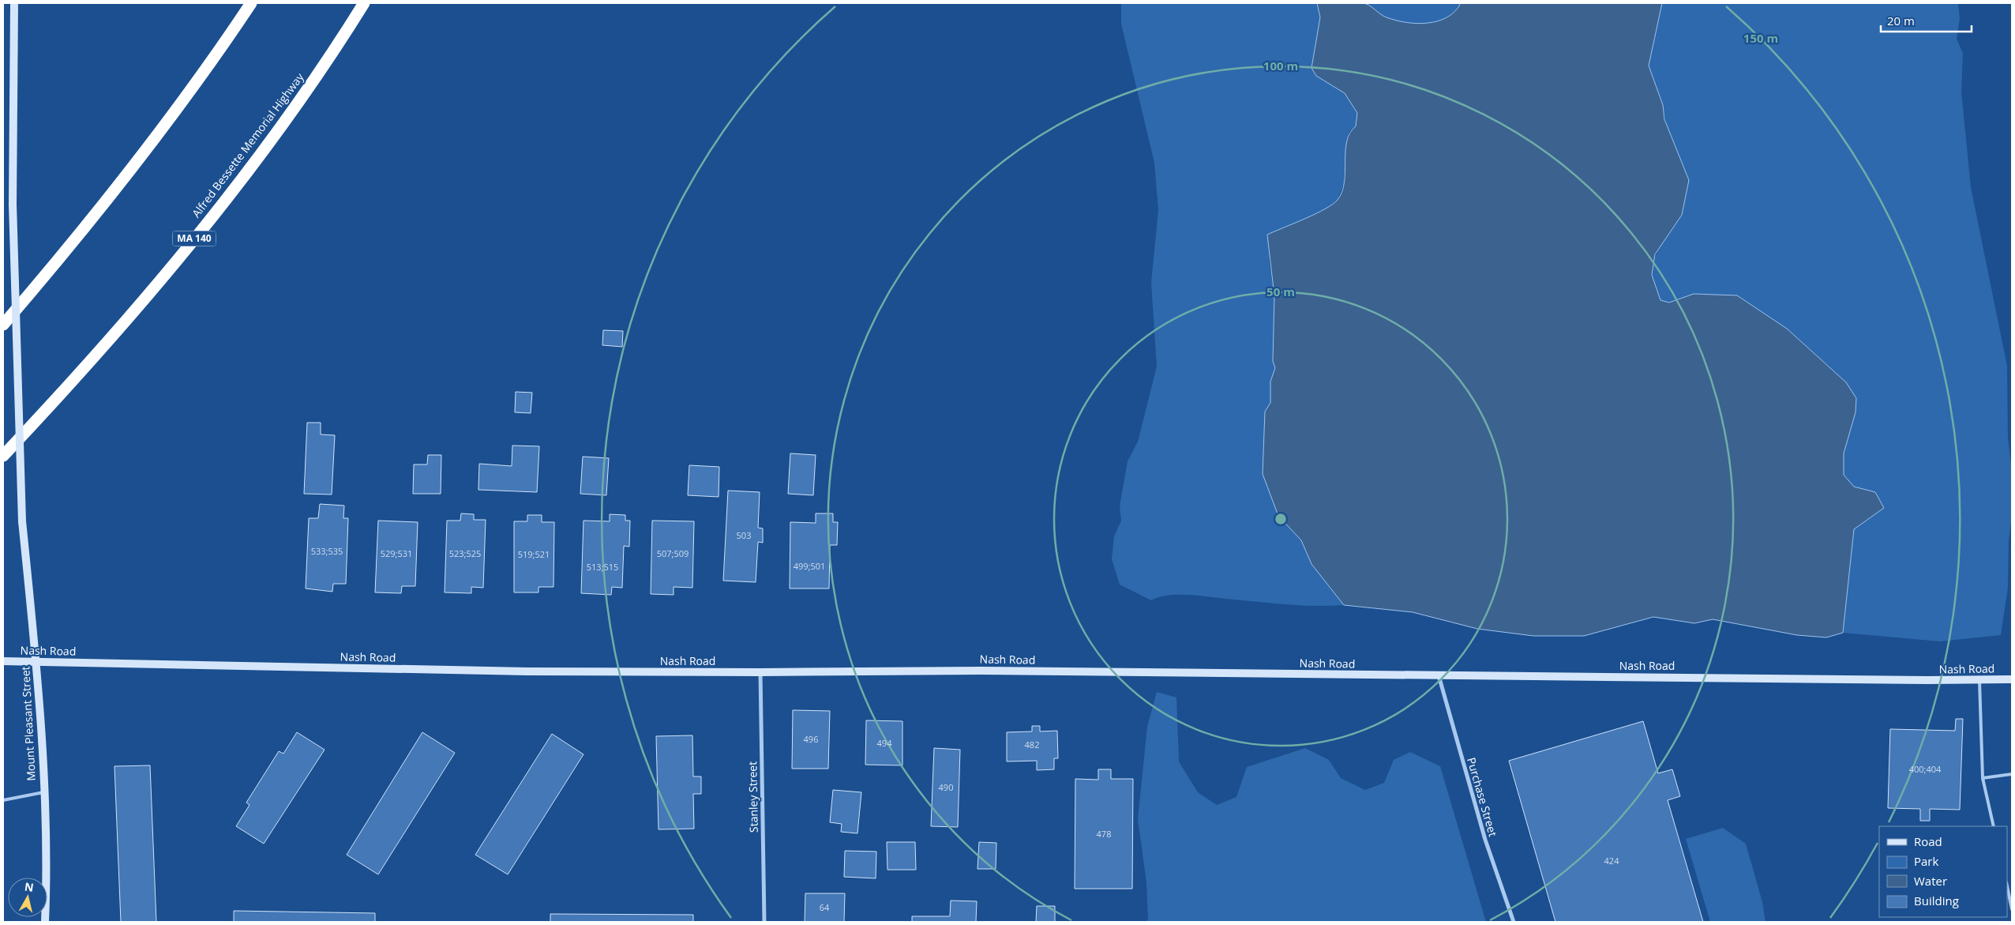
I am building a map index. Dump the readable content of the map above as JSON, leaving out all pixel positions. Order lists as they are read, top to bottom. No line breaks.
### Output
{"streets":{"highway":["Alfred Bessette Memorial Highway","MA 140"],"main road":["Nash Road","Mount Pleasant Street"],"street":["Stanley Street","Purchase Street"]},"crossings":[["Nash Road","Mount Pleasant Street"],["Nash Road","Stanley Street"],["Nash Road","Purchase Street"]],"house_numbers":["503","533;535","529;531","523;525","507;509","519;521","499;501","513;515","496","494","482","400;404","490","478","424","64"],"legend":["Road","Park","Water","Building"],"scale_bar":"20 m","north":"top","rings":["150 m","100 m","50 m"]}
